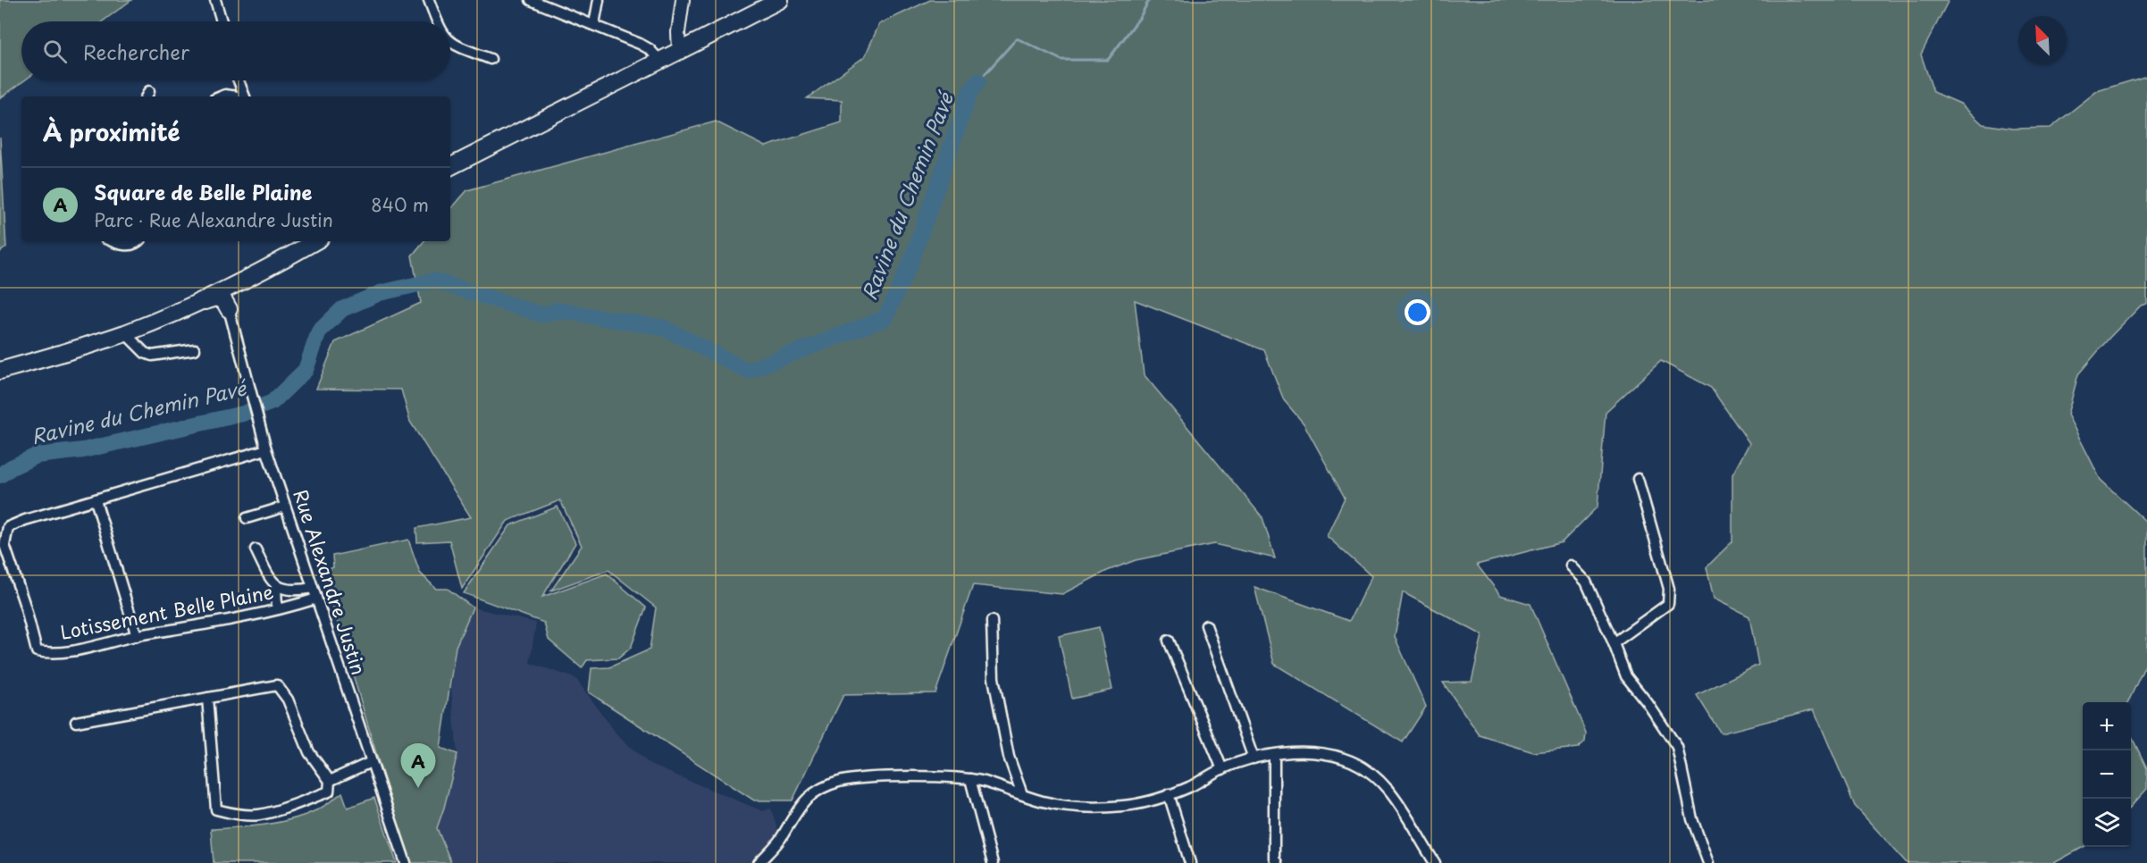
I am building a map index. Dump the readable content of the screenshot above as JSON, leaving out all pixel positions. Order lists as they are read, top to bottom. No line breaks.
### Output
{"streets":{"street":["Rue Alexandre Justin","Lotissement Belle Plaine"]},"crossings":[["Rue Alexandre Justin","Lotissement Belle Plaine"]],"water":["Ravine du Chemin Pavé"],"north":"top left","page":{"search":"Rechercher","heading":"À proximité","list":[{"mark":"A","name":"Square de Belle Plaine","note":"Parc · Rue Alexandre Justin","value":"840 m"}],"map_buttons":["+","−"],"pins":"A"}}
